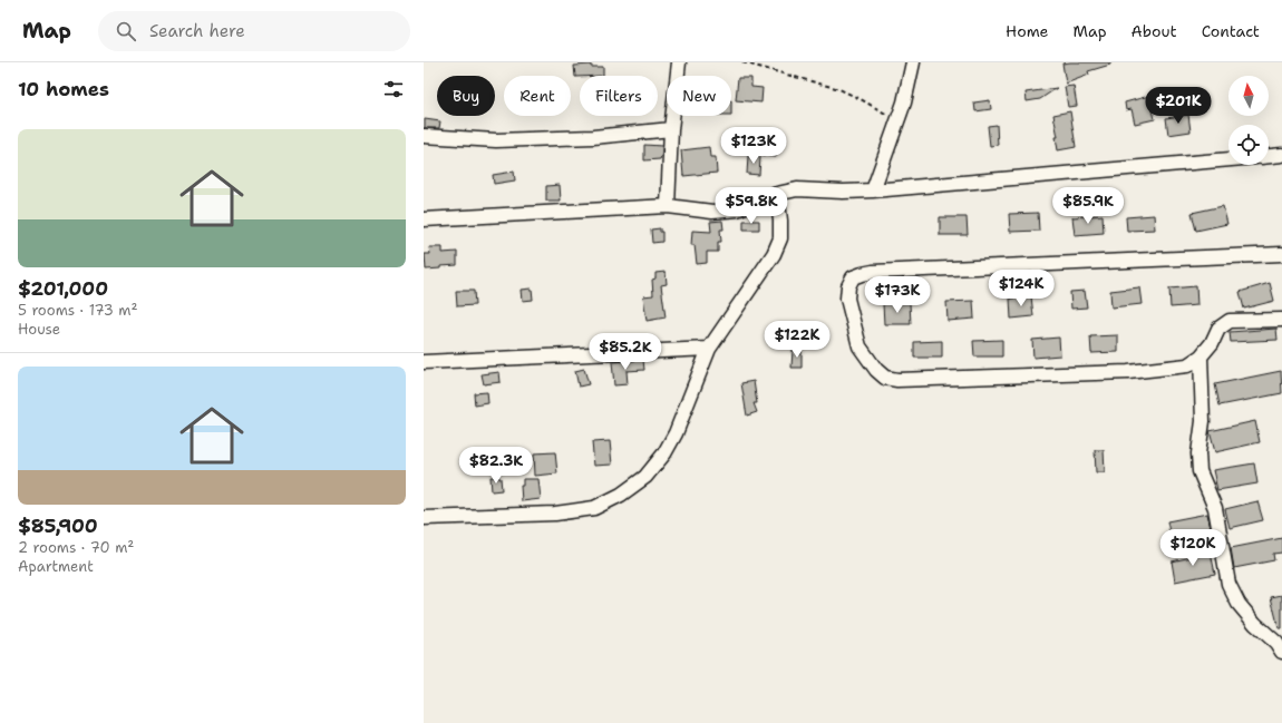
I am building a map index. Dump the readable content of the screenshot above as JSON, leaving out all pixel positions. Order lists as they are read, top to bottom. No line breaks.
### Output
{"north":"top","page":{"header":"Map","search":"Search here","nav":["Home","Map","About","Contact"],"heading":"10 homes","chip":["Buy","Rent","Filters","New"],"price":["$201K","$123K","$59.8K","$85.9K","$124K","$173K","$122K","$85.2K","$82.3K","$120K"],"list":[{"name":"$201,000","note":"5 rooms · 173 m² · House"},{"name":"$85,900","note":"2 rooms · 70 m² · Apartment"}]}}
